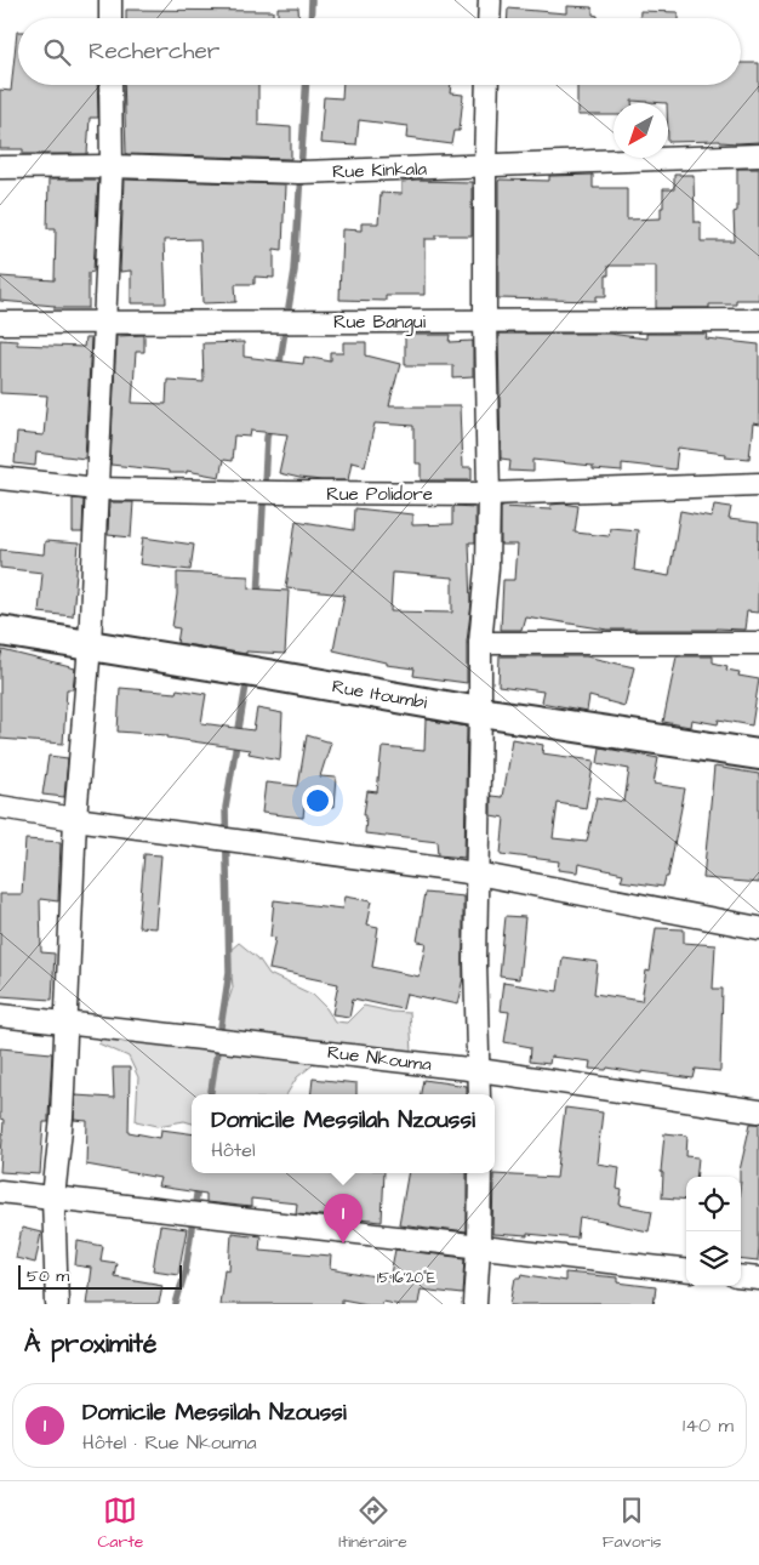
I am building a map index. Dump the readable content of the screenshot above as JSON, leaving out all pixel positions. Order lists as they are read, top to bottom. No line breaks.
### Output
{"streets":{"street":["Rue Kinkala","Rue Bangui","Rue Polidore","Rue Itoumbi","Rue Nkouma"]},"scale_bar":"50 m","north":"bottom left","page":{"search":"Rechercher","popup":["Domicile Messilah Nzoussi","Hôtel"],"pins":"1","scale":"50 m","heading":"À proximité","list":[{"mark":"1","name":"Domicile Messilah Nzoussi","note":"Hôtel · Rue Nkouma","value":"140 m"}],"nav":["Carte","Itinéraire","Favoris"]},"coordinates":["15°16'20\"E"]}
